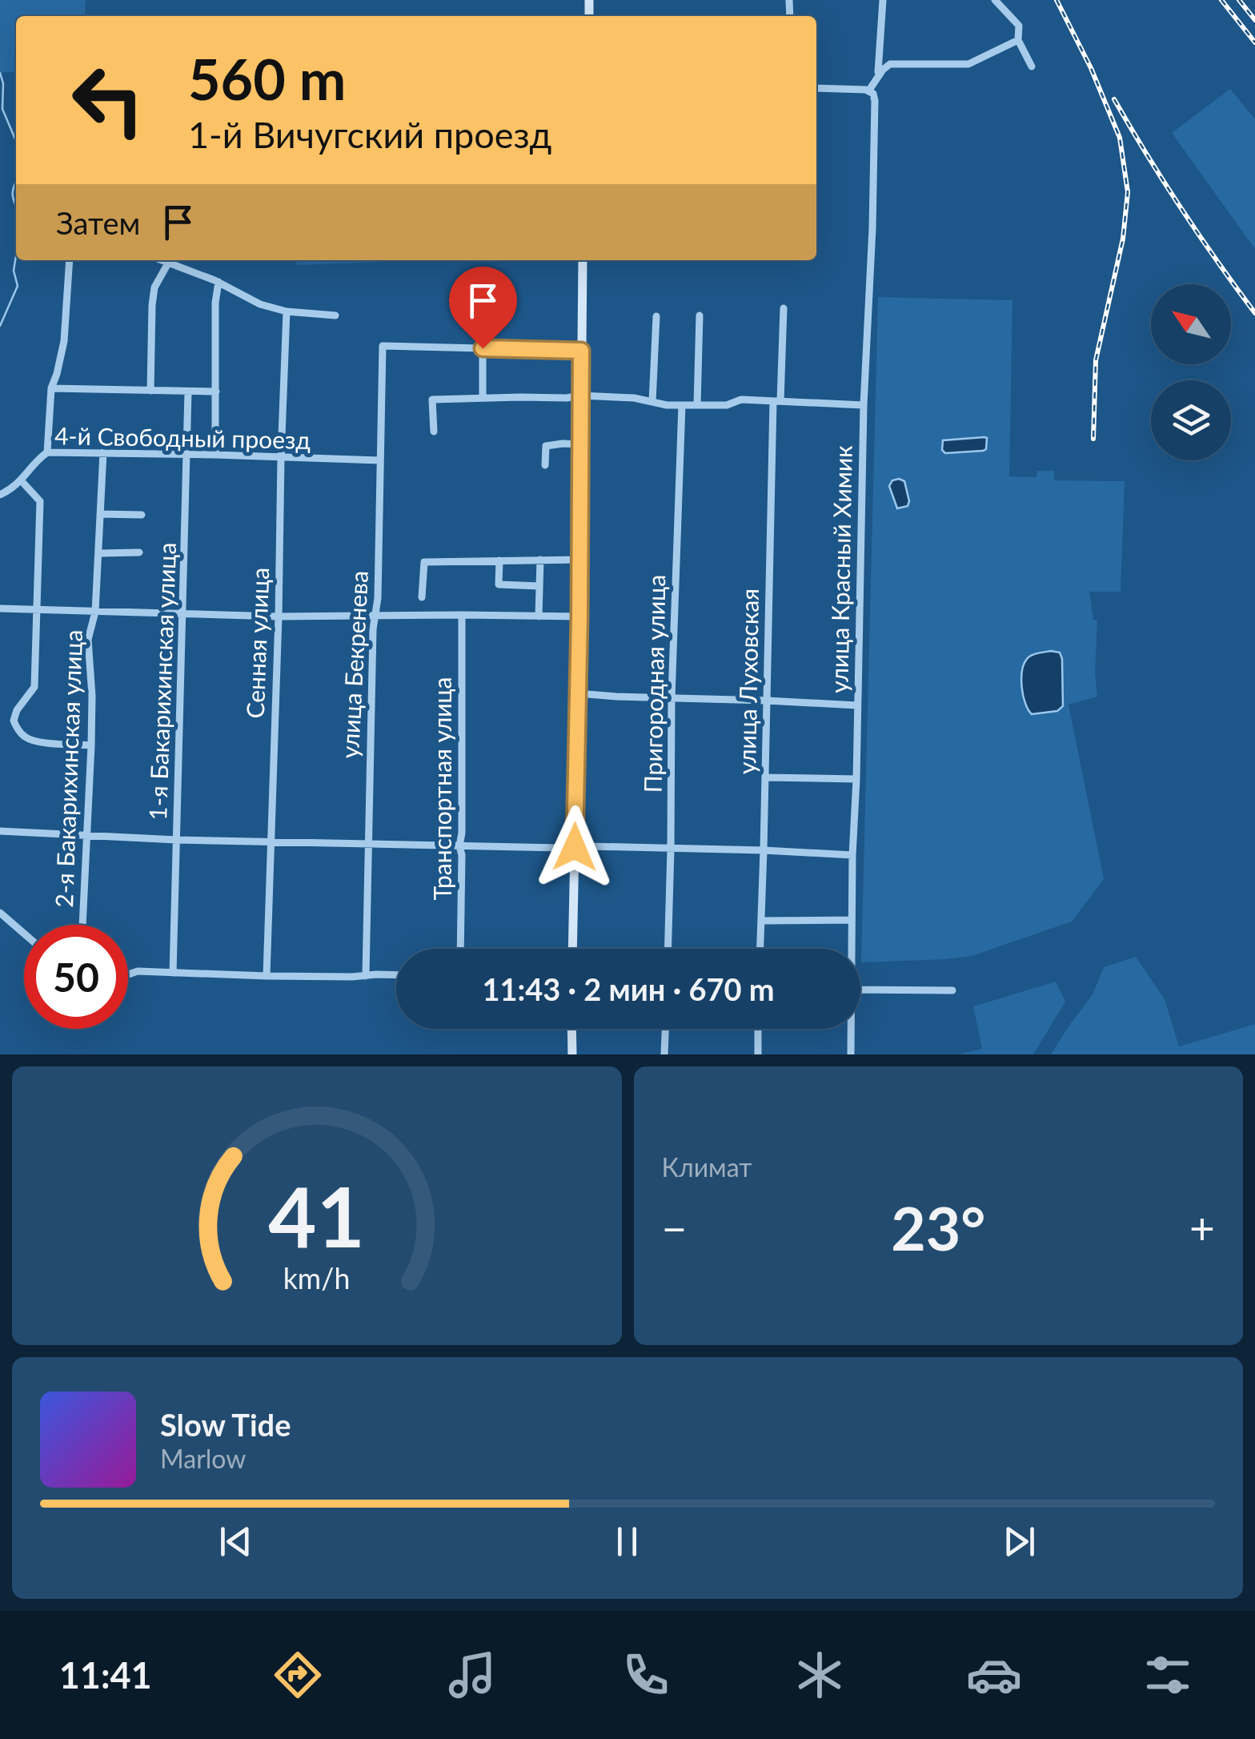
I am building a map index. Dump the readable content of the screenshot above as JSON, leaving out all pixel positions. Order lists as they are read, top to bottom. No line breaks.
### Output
{"streets":{"street":["4-й Свободный проезд","улица Красный Химик","Сенная улица","улица Бекренева","1-я Бакарихинская улица","улица Луховская","Пригородная улица","2-я Бакарихинская улица","Транспортная улица"]},"crossings":[["4-й Свободный проезд","Сенная улица"],["4-й Свободный проезд","улица Бекренева"],["4-й Свободный проезд","1-я Бакарихинская улица"],["4-й Свободный проезд","2-я Бакарихинская улица"]],"north":"top left","page":{"turn":["560 m","1-й Вичугский проезд"],"then":"Затем","limit":"50","trip":"11:43 · 2 мин · 670 m","tile":"Климат","heat":["−","23°","+"],"song":["Slow Tide","Marlow"],"tabs":"11:41","gauge":["41","km/h"]}}
